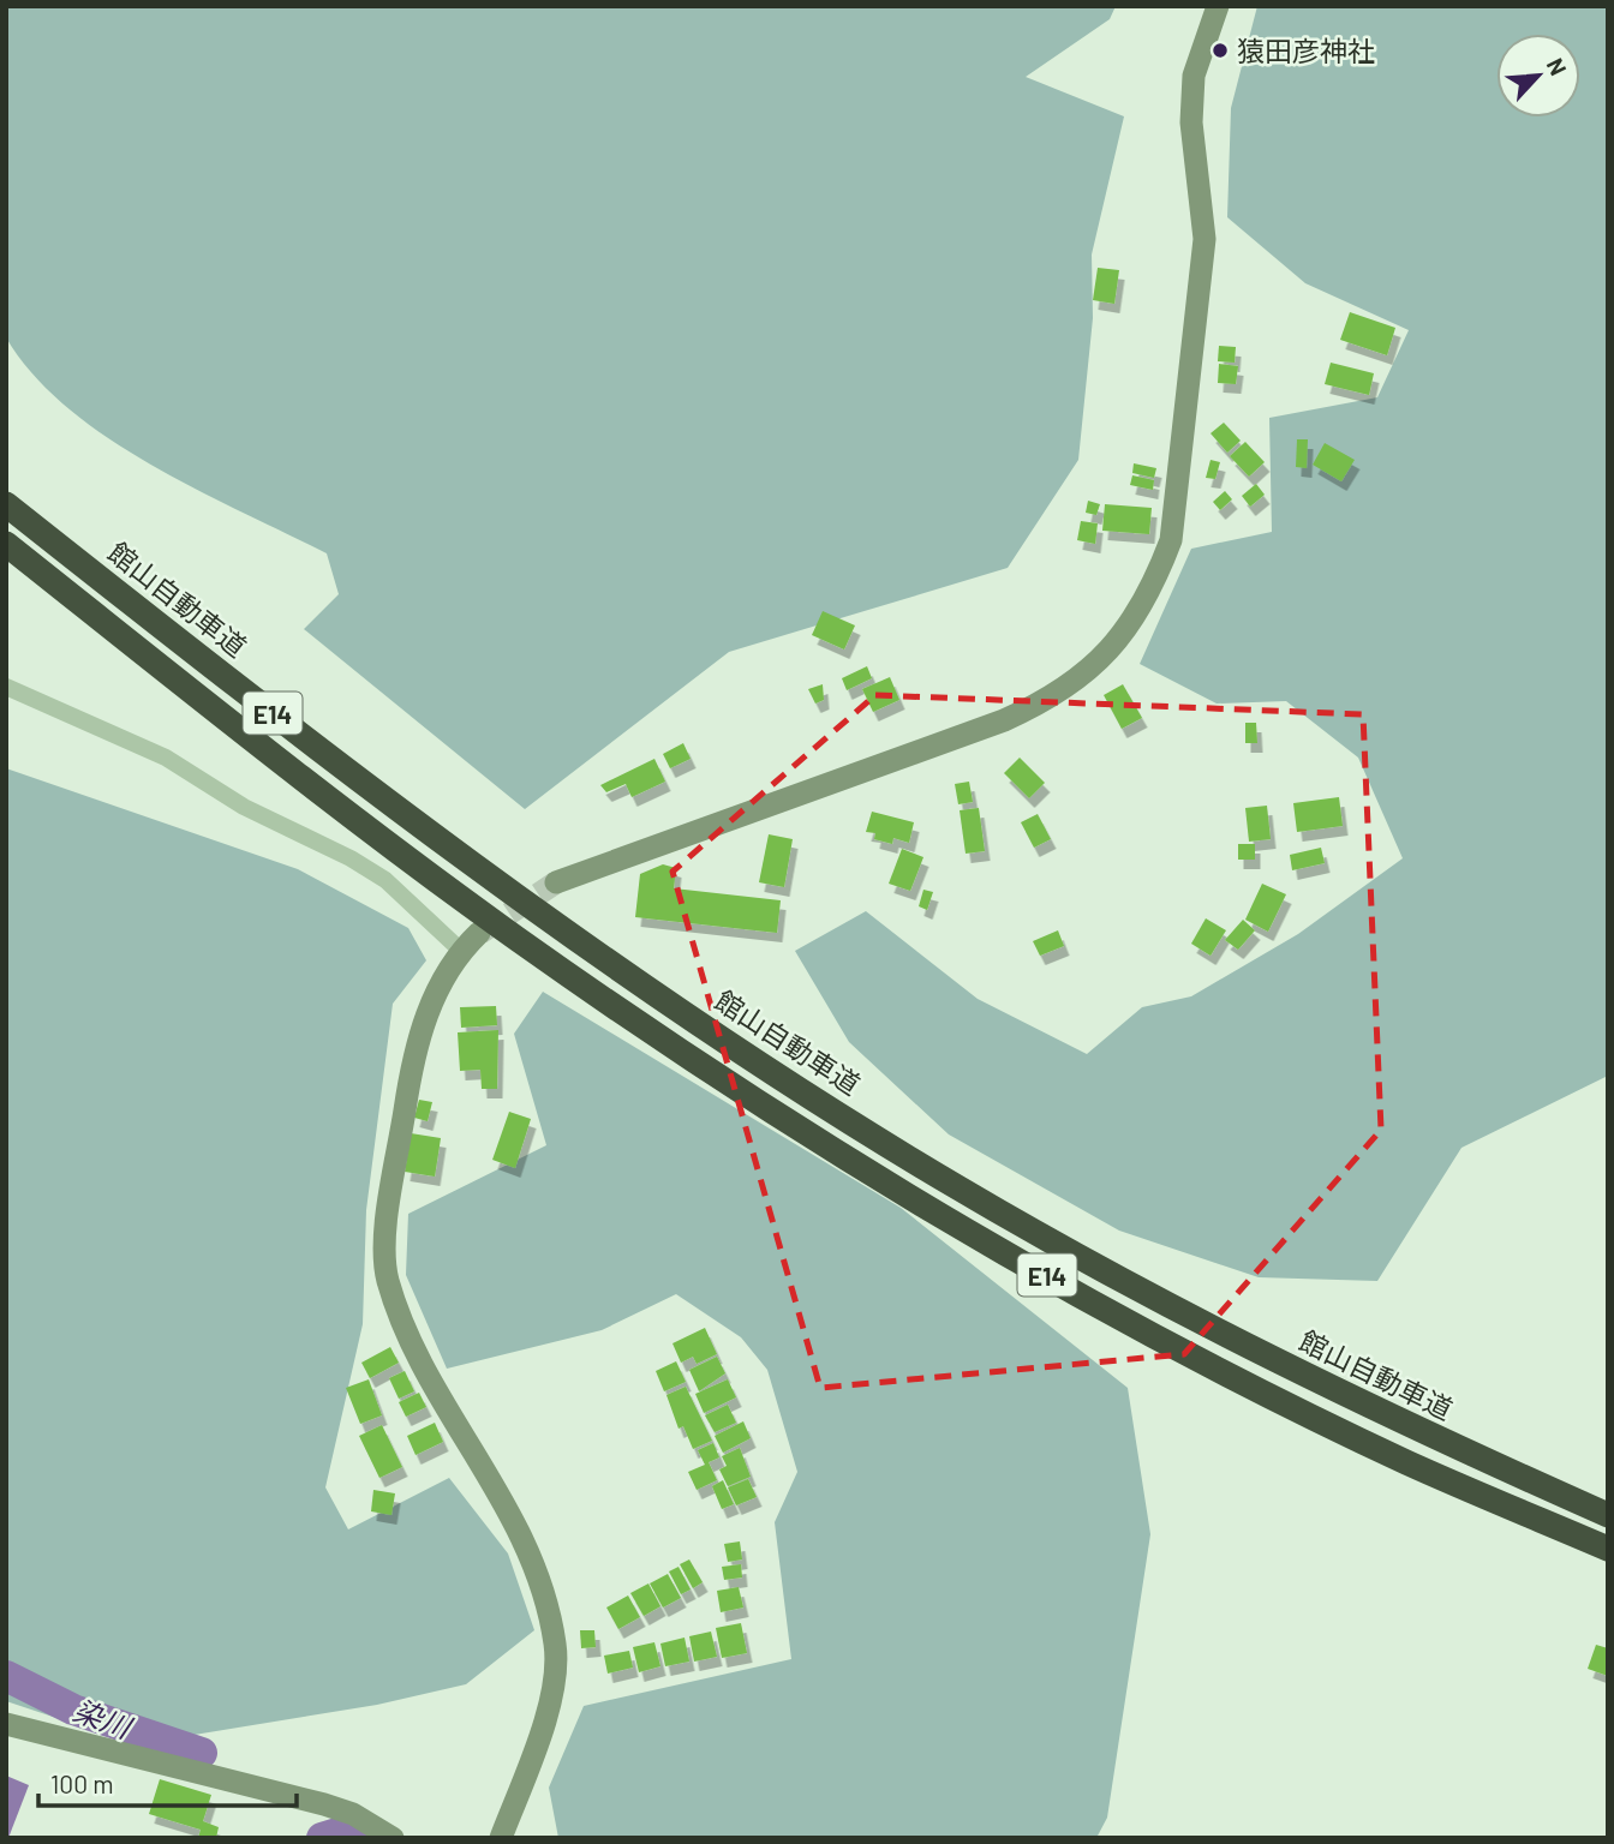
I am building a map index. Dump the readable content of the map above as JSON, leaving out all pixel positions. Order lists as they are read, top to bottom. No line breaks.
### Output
{"streets":{"highway":["館山自動車道","E14"]},"water":["染川"],"places":["猿田彦神社"],"scale_bar":"100 m","north":"top right"}
